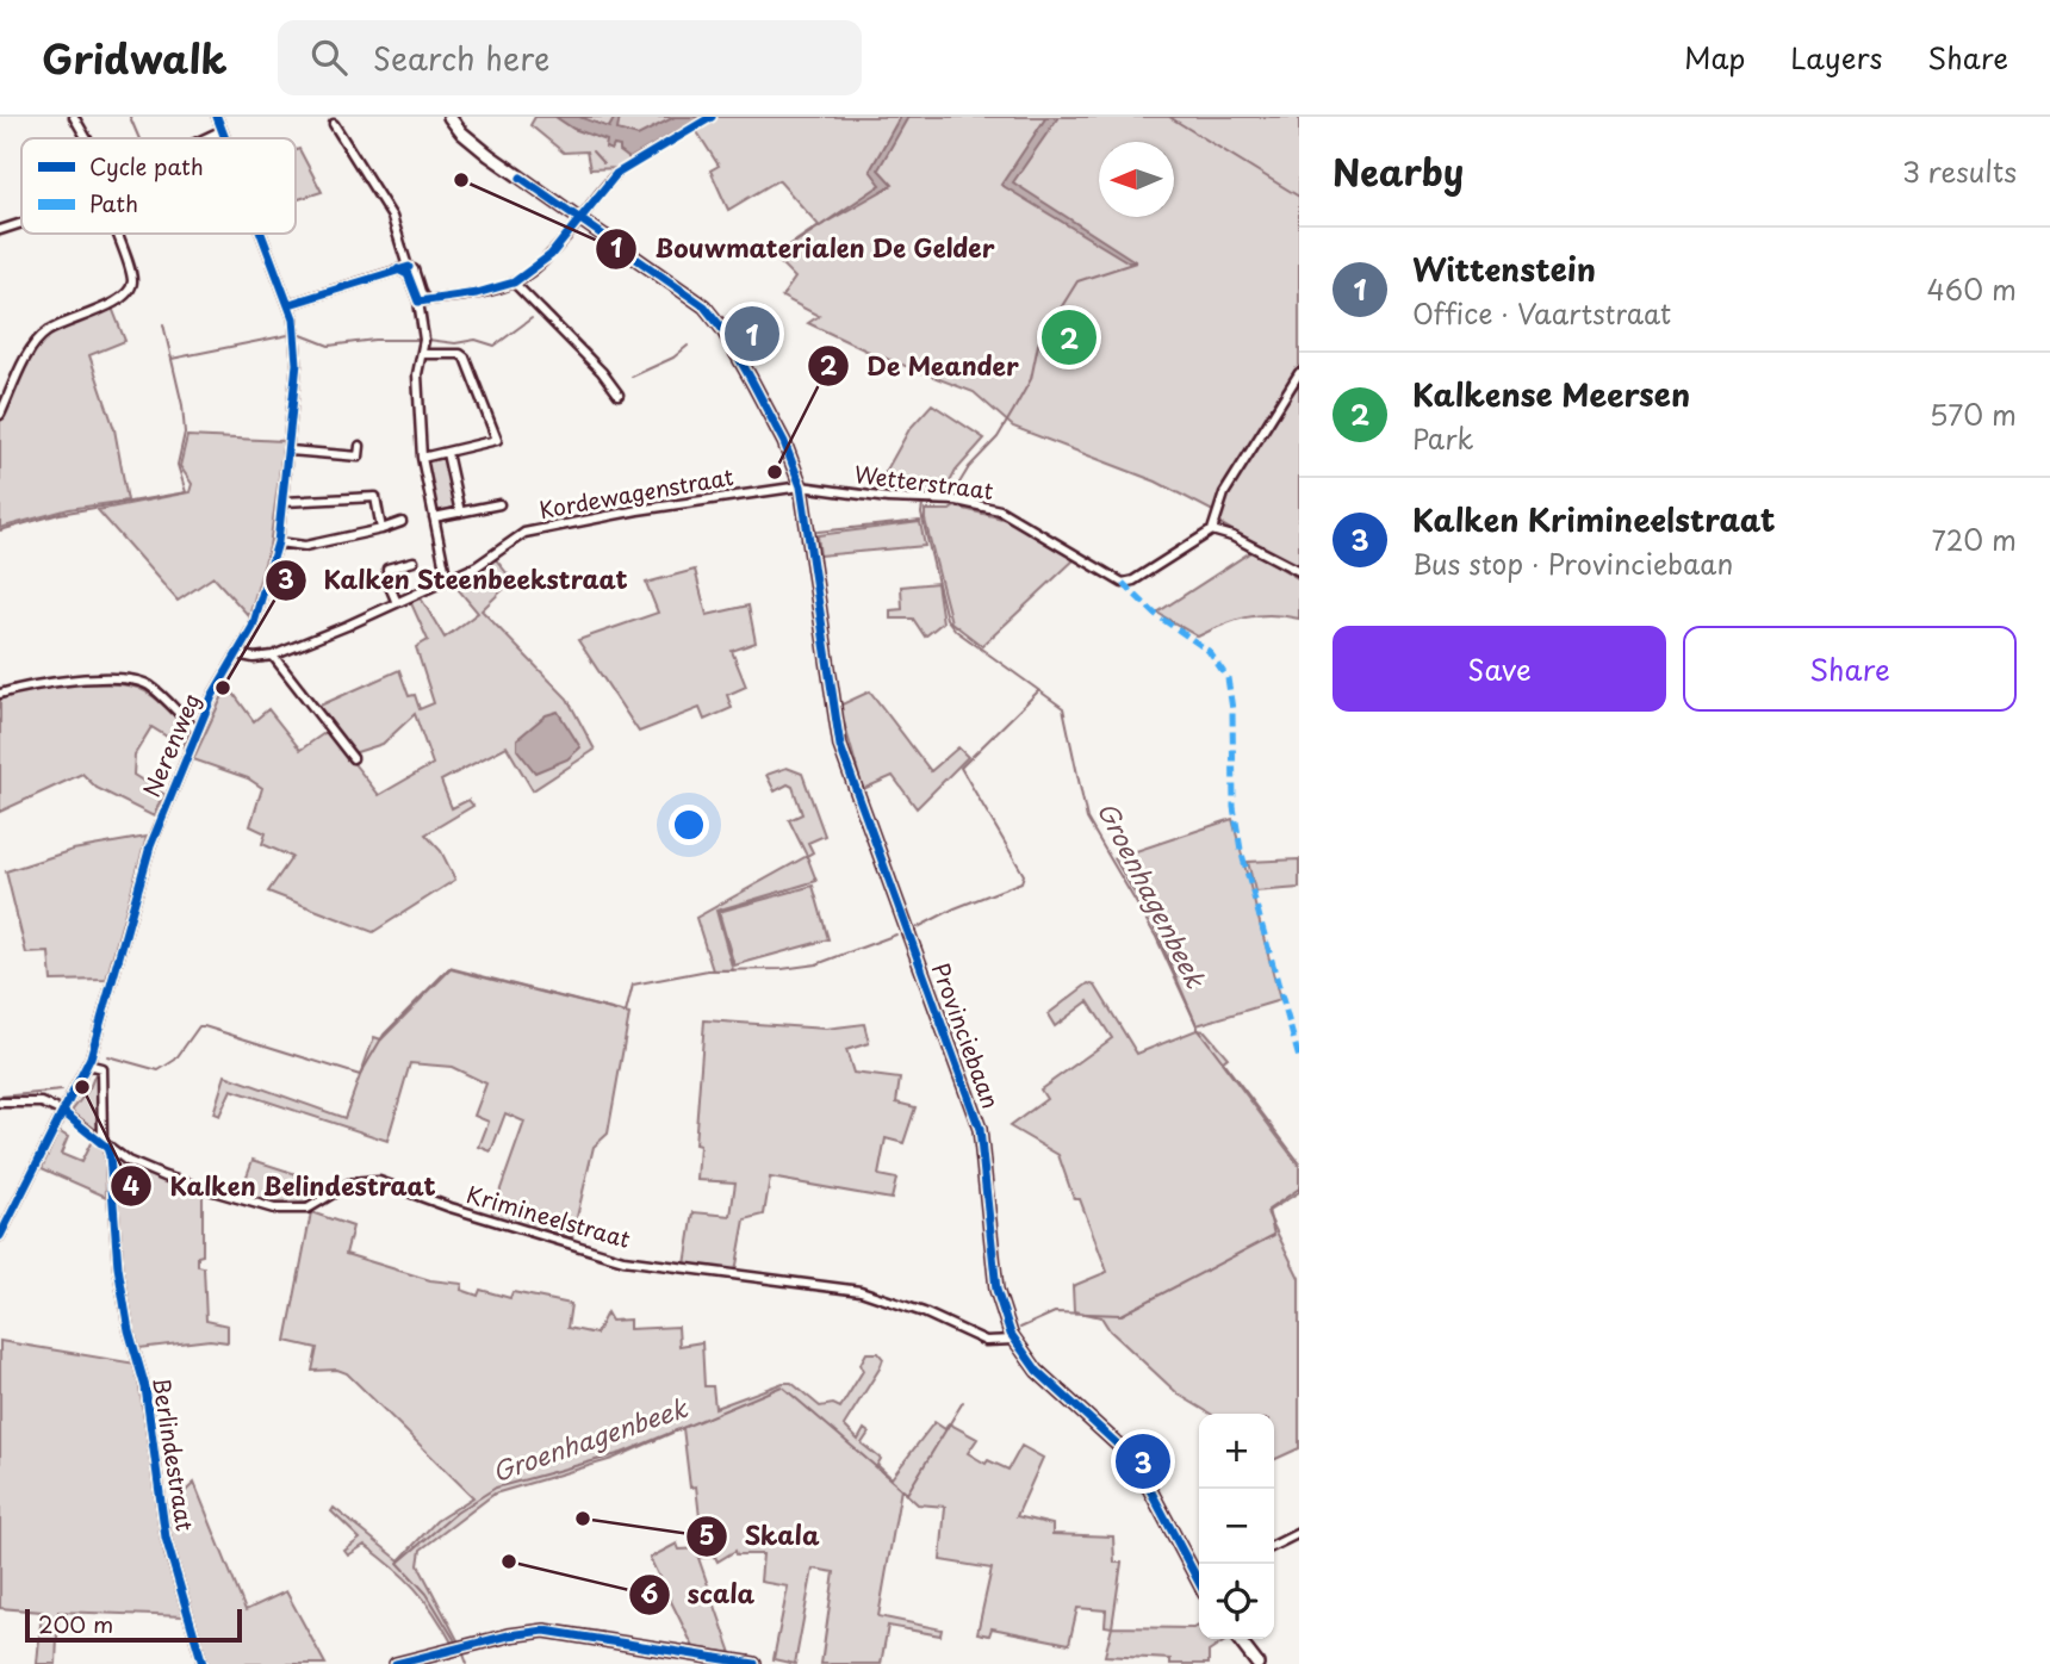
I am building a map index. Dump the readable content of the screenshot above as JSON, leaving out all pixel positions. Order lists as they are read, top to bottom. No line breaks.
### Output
{"streets":{"main road":["Provinciebaan"],"street":["Wetterstraat","Kordewagenstraat","Nerenweg","Krimineelstraat","Berlindestraat"]},"crossings":[["Wetterstraat","Kordewagenstraat"],["Wetterstraat","Provinciebaan"],["Kordewagenstraat","Nerenweg"],["Kordewagenstraat","Provinciebaan"],["Nerenweg","Krimineelstraat"],["Nerenweg","Berlindestraat"],["Provinciebaan","Krimineelstraat"],["Krimineelstraat","Berlindestraat"]],"water":["Groenhagenbeek"],"places":["Bouwmaterialen De Gelder","De Meander","Kalken Steenbeekstraat","Kalken Belindestraat","Skala","scala"],"legend":["Cycle path","Path"],"scale_bar":"200 m","north":"left","page":{"header":"Gridwalk","search":"Search here","nav":["Map","Layers","Share"],"heading":["Nearby","3 results"],"list":[{"mark":"1","name":"Wittenstein","note":"Office · Vaartstraat","value":"460 m"},{"mark":"2","name":"Kalkense Meersen","note":"Park","value":"570 m"},{"mark":"3","name":"Kalken Krimineelstraat","note":"Bus stop · Provinciebaan","value":"720 m"}],"pins":["1","2","3"],"buttons":["Save","Share"],"map_buttons":["+","−"],"scale":"200 m"}}
